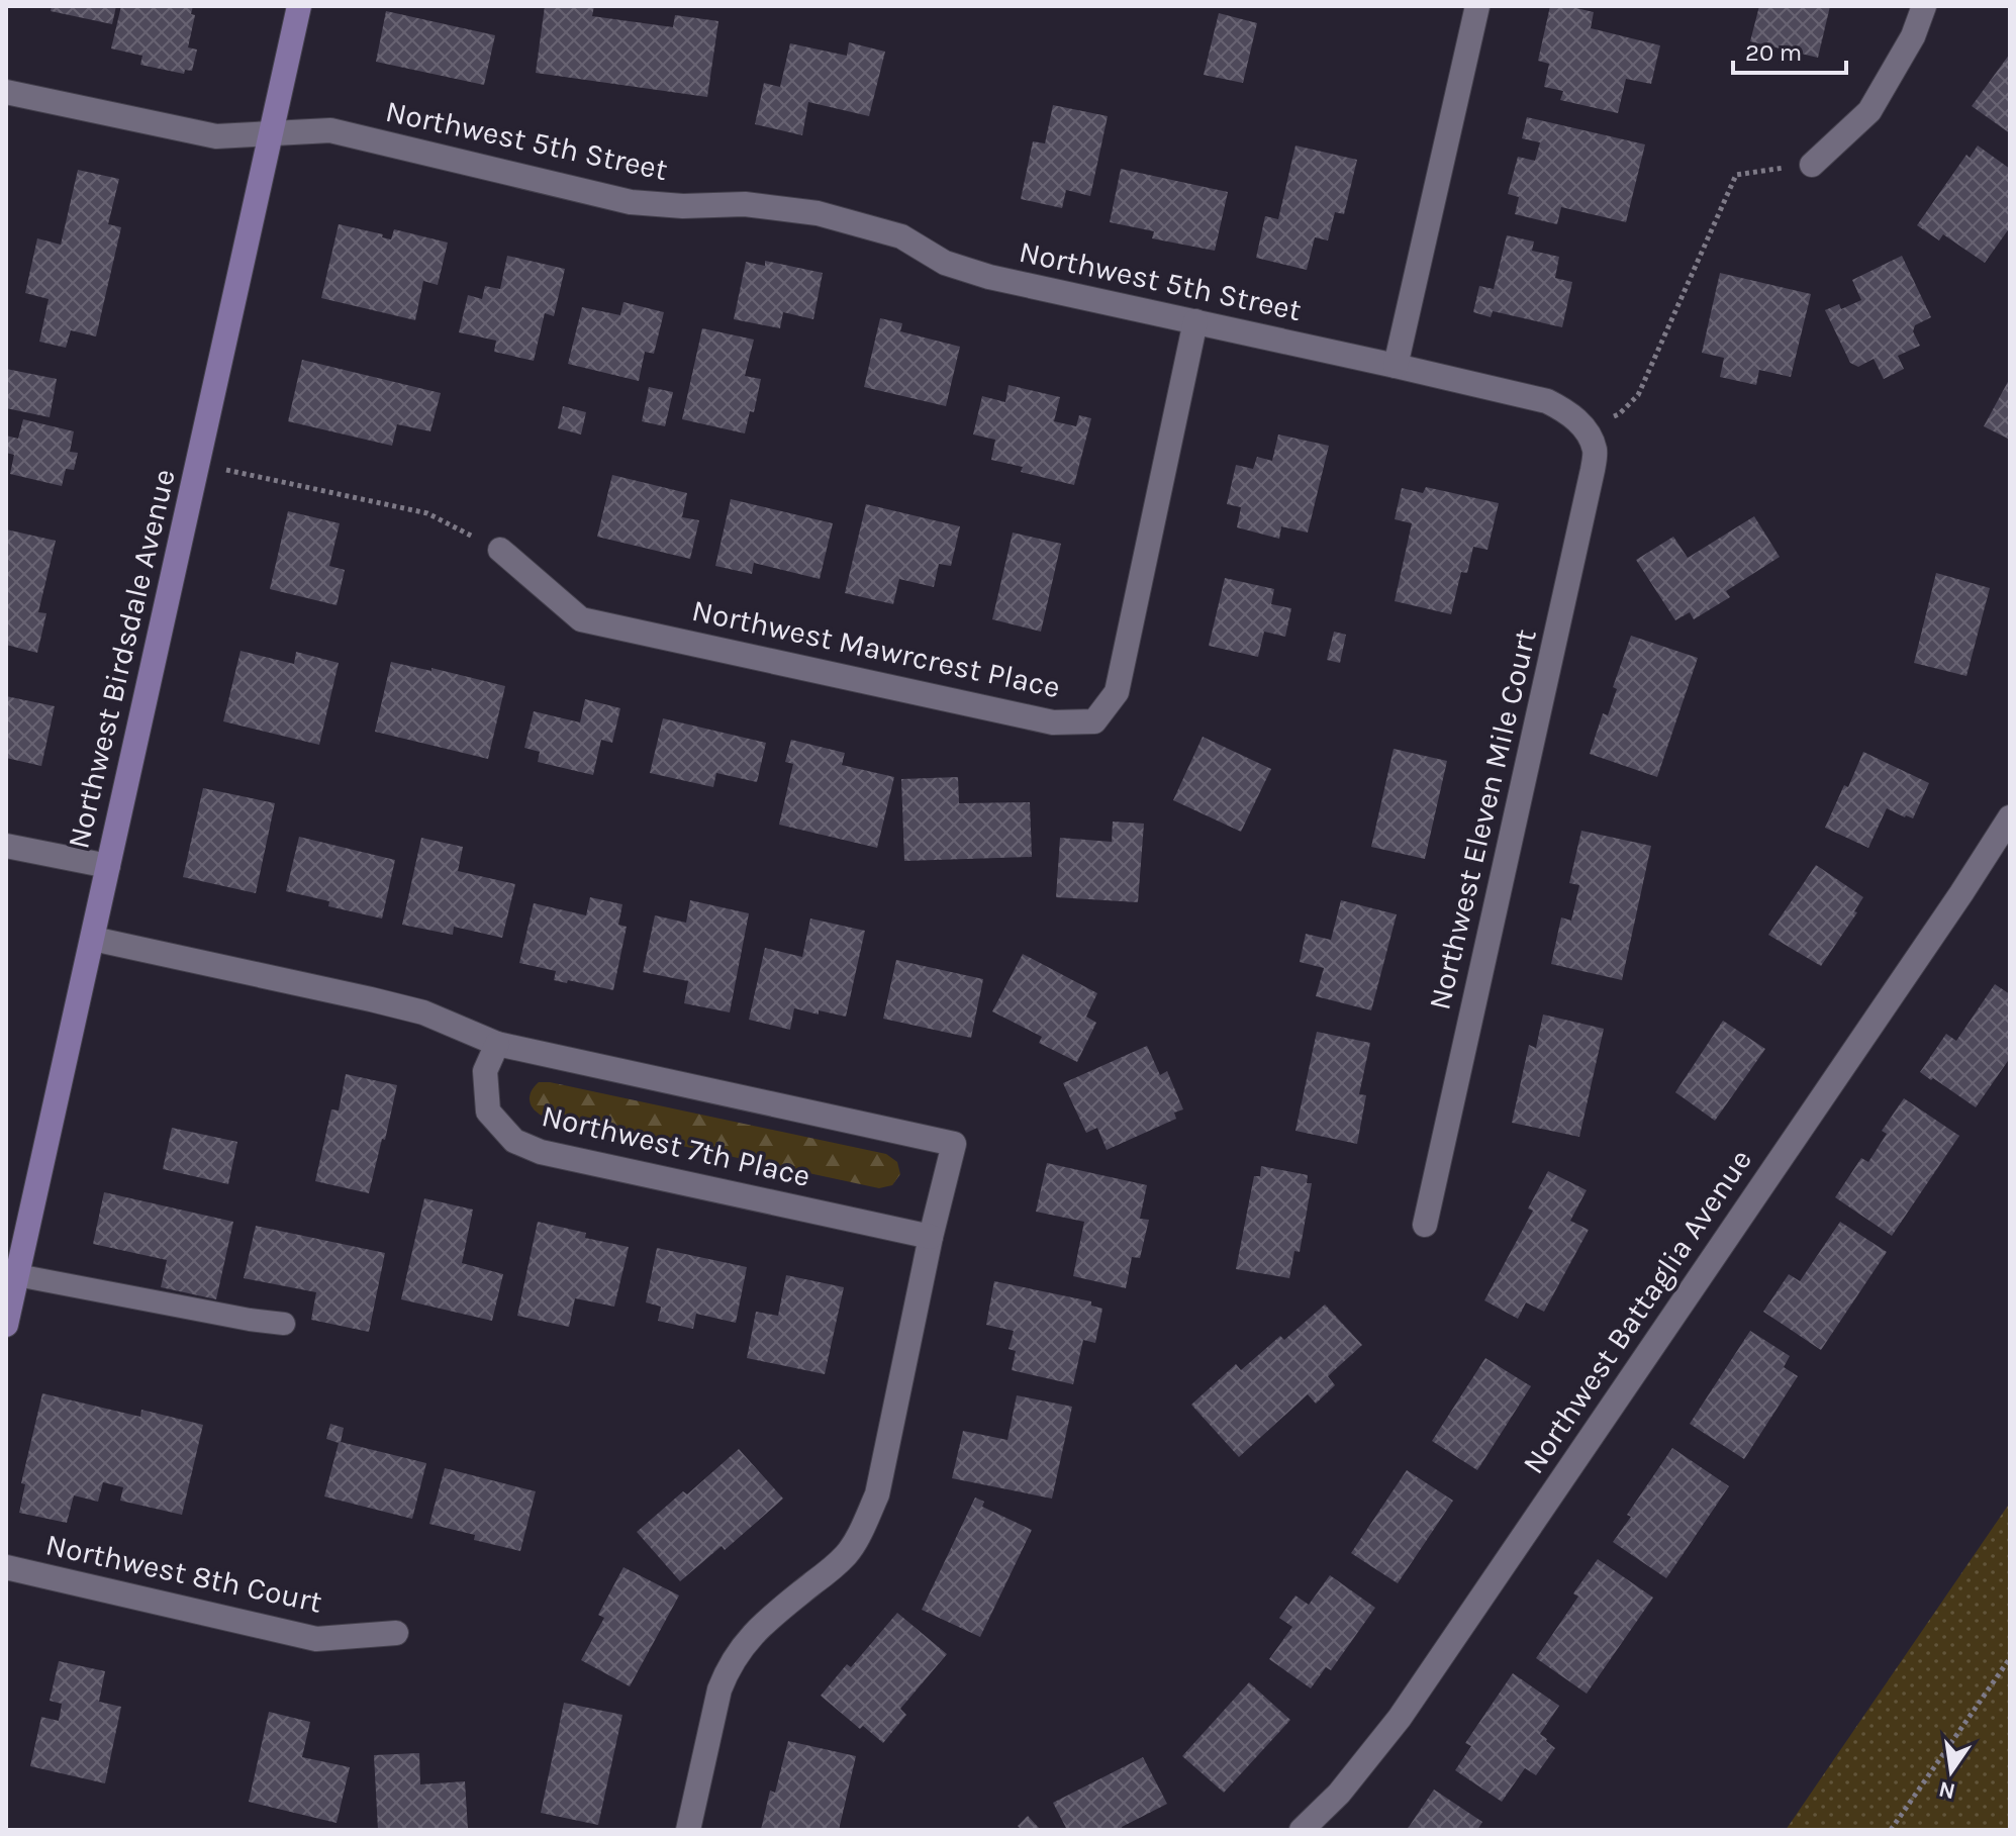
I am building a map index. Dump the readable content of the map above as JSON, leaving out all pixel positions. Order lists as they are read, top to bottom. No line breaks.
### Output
{"streets":{"main road":["Northwest Birdsdale Avenue"],"street":["Northwest 5th Street","Northwest Mawrcrest Place","Northwest Eleven Mile Court","Northwest 7th Place","Northwest Battaglia Avenue","Northwest 8th Court"]},"crossings":[["Northwest 5th Street","Northwest Mawrcrest Place"],["Northwest 5th Street","Northwest Birdsdale Avenue"],["Northwest 5th Street","Northwest Eleven Mile Court"],["Northwest Birdsdale Avenue","Northwest 7th Place"]],"scale_bar":"20 m","north":"bottom"}
